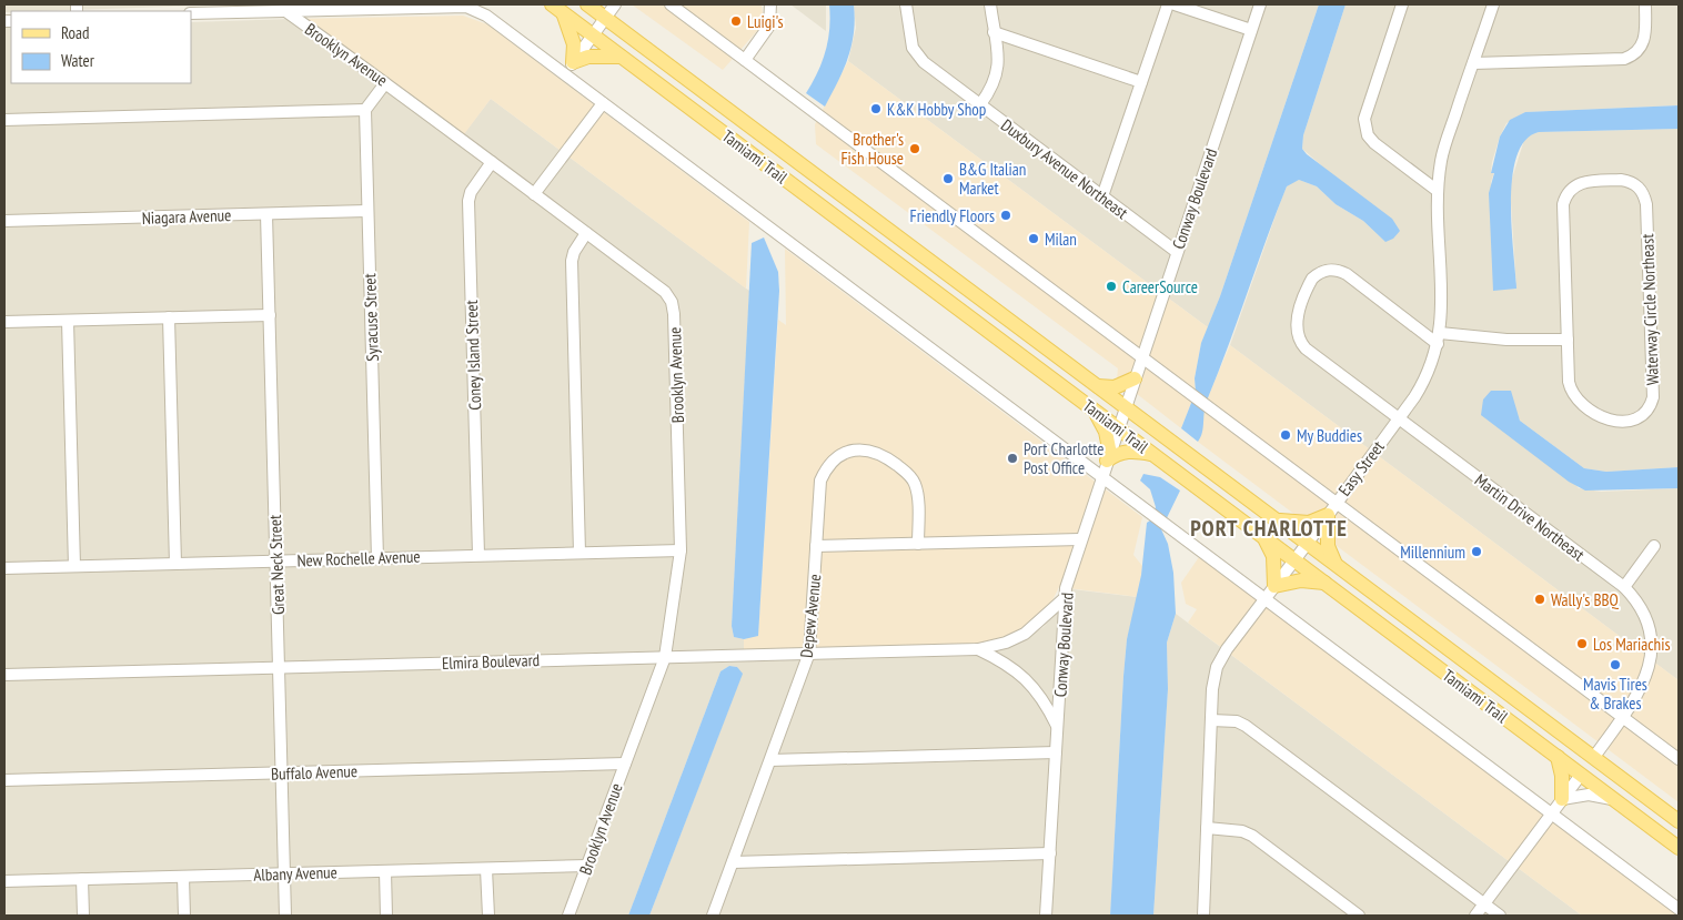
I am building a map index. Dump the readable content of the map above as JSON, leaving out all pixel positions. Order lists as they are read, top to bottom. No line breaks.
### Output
{"streets":{"main road":["Tamiami Trail"],"street":["Brooklyn Avenue","Duxbury Avenue Northeast","Conway Boulevard","Niagara Avenue","Waterway Circle Northeast","Syracuse Street","Coney Island Street","Easy Street","Martin Drive Northeast","New Rochelle Avenue","Great Neck Street","Depew Avenue","Elmira Boulevard","Buffalo Avenue","Albany Avenue"]},"crossings":[["Brooklyn Avenue","Coney Island Street"],["Brooklyn Avenue","New Rochelle Avenue"],["Brooklyn Avenue","Elmira Boulevard"],["Brooklyn Avenue","Buffalo Avenue"],["Brooklyn Avenue","Albany Avenue"],["Tamiami Trail","Conway Boulevard"],["Tamiami Trail","Easy Street"],["Tamiami Trail","Martin Drive Northeast"],["Duxbury Avenue Northeast","Conway Boulevard"],["Conway Boulevard","Elmira Boulevard"],["Niagara Avenue","Syracuse Street"],["Niagara Avenue","Great Neck Street"],["Syracuse Street","New Rochelle Avenue"],["Coney Island Street","New Rochelle Avenue"],["Easy Street","Martin Drive Northeast"],["New Rochelle Avenue","Great Neck Street"],["Great Neck Street","Elmira Boulevard"],["Great Neck Street","Buffalo Avenue"],["Great Neck Street","Albany Avenue"],["Depew Avenue","Elmira Boulevard"]],"districts":["PORT CHARLOTTE"],"places":["Luigi's","K&K Hobby Shop","Brother's Fish House","B&G Italian Market","Friendly Floors","Milan","CareerSource","My Buddies","Port Charlotte Post Office","Millennium","Wally's BBQ","Los Mariachis","Mavis Tires & Brakes"],"legend":["Road","Water"]}
